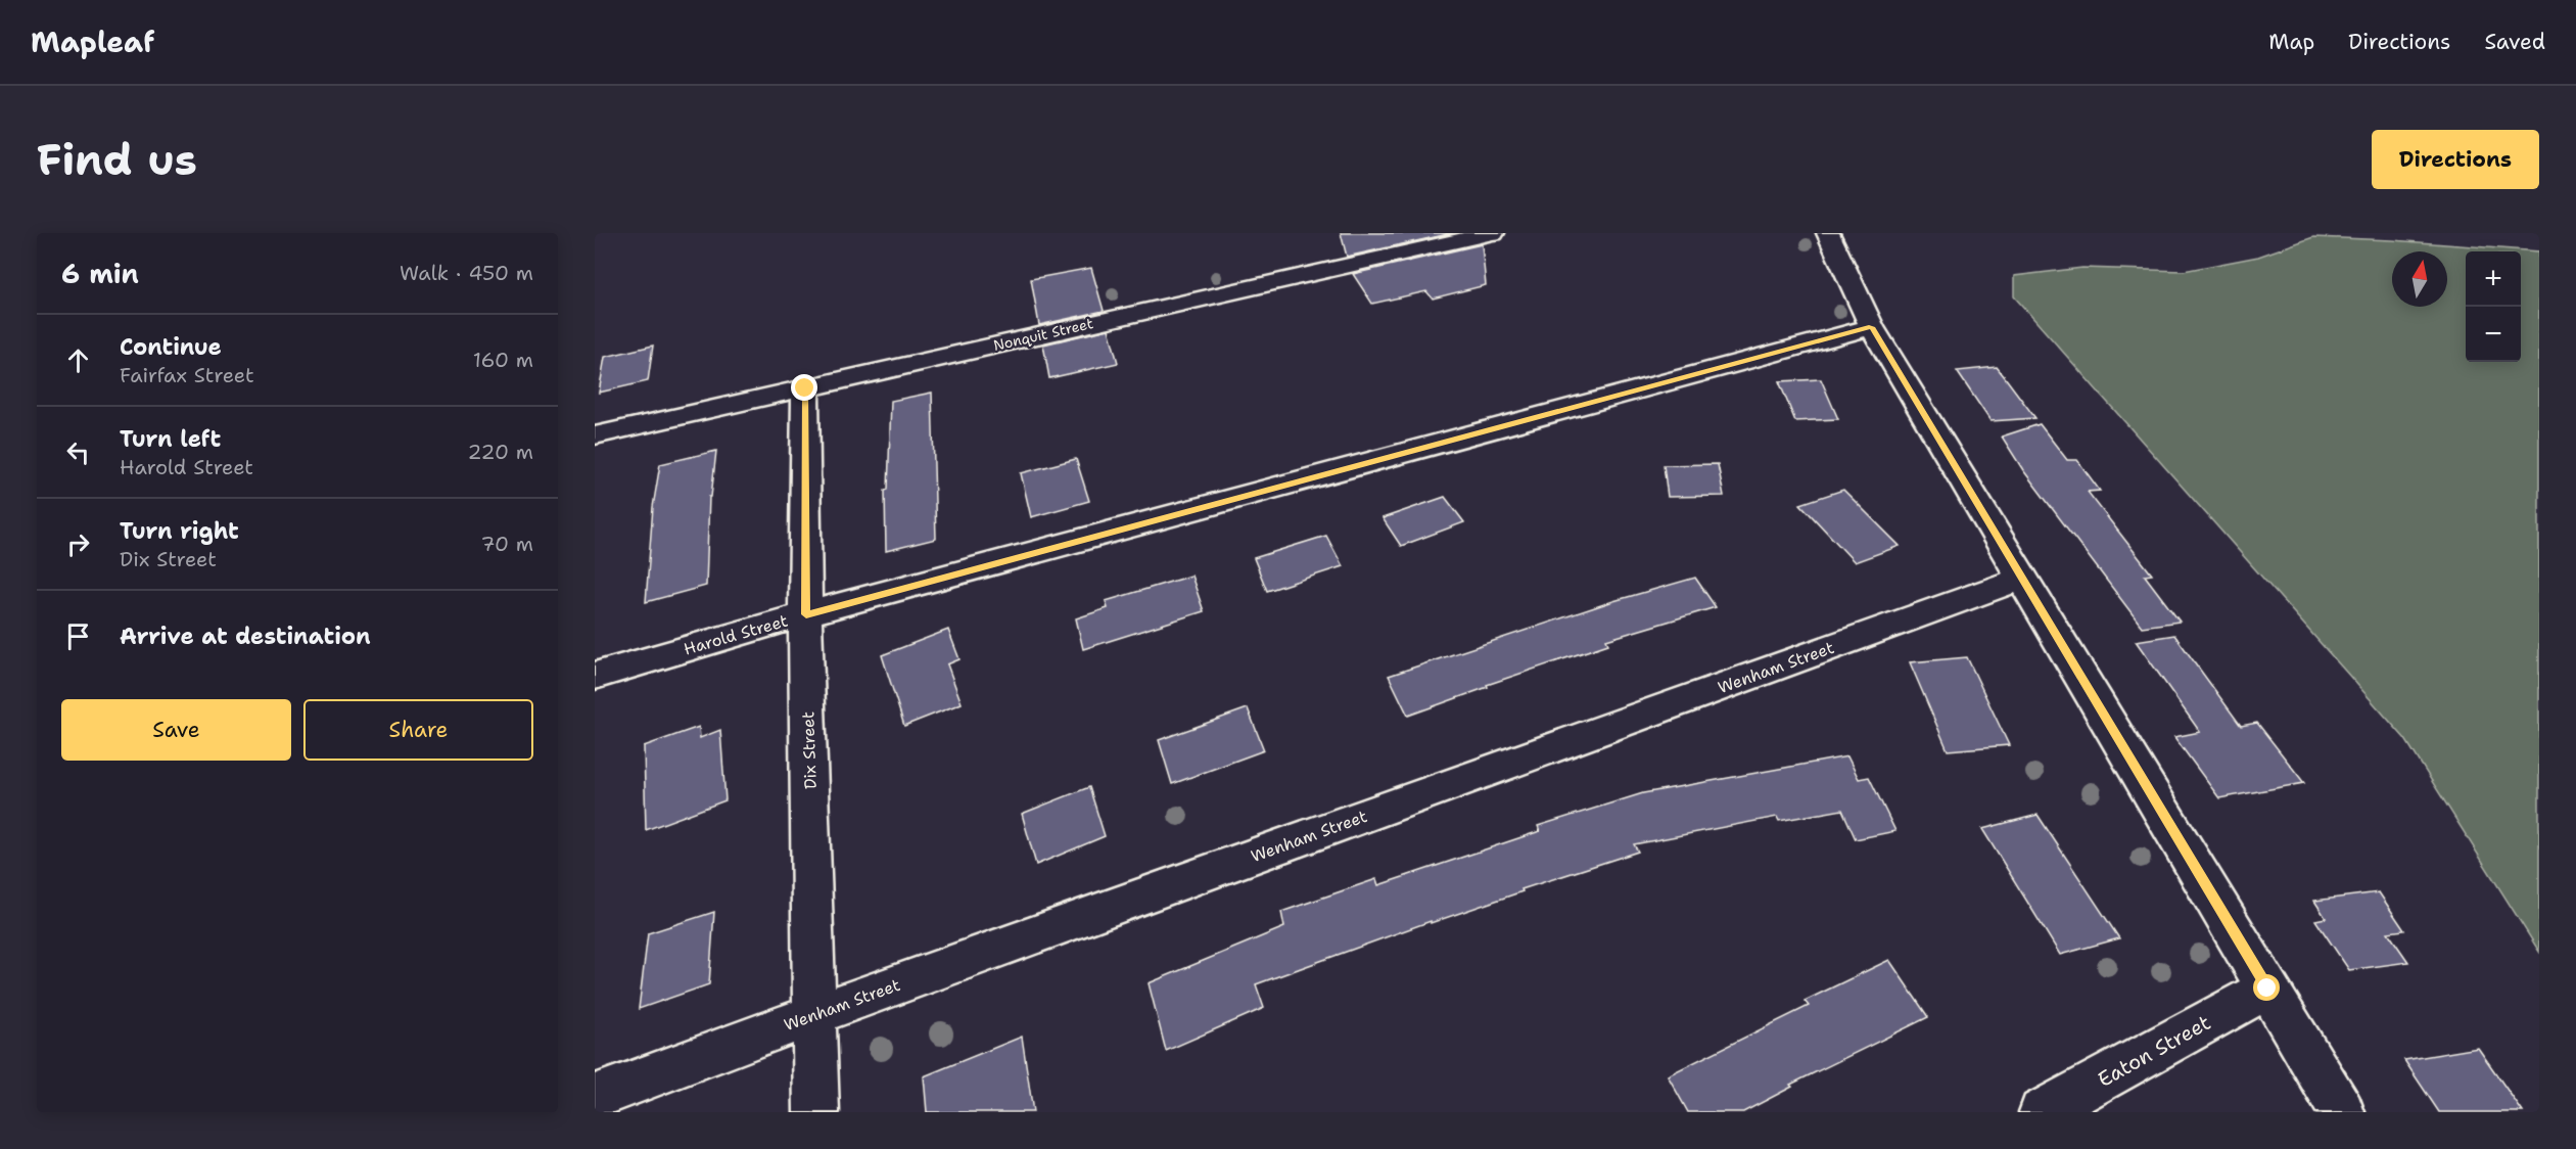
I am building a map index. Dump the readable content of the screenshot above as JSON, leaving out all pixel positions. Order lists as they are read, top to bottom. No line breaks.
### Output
{"streets":{"street":["Nonquit Street","Harold Street","Wenham Street","Dix Street","Eaton Street"]},"crossings":[["Nonquit Street","Dix Street"],["Harold Street","Dix Street"],["Wenham Street","Dix Street"]],"north":"top","page":{"header":"Mapleaf","nav":["Map","Directions","Saved"],"buttons":["Directions",["Save","Share"]],"title":"Find us","heading":["6 min","Walk · 450 m"],"map_buttons":["+","−"],"list":[["Continue","Fairfax Street","160 m"],["Turn left","Harold Street","220 m"],["Turn right","Dix Street","70 m"],"Arrive at destination"]}}
